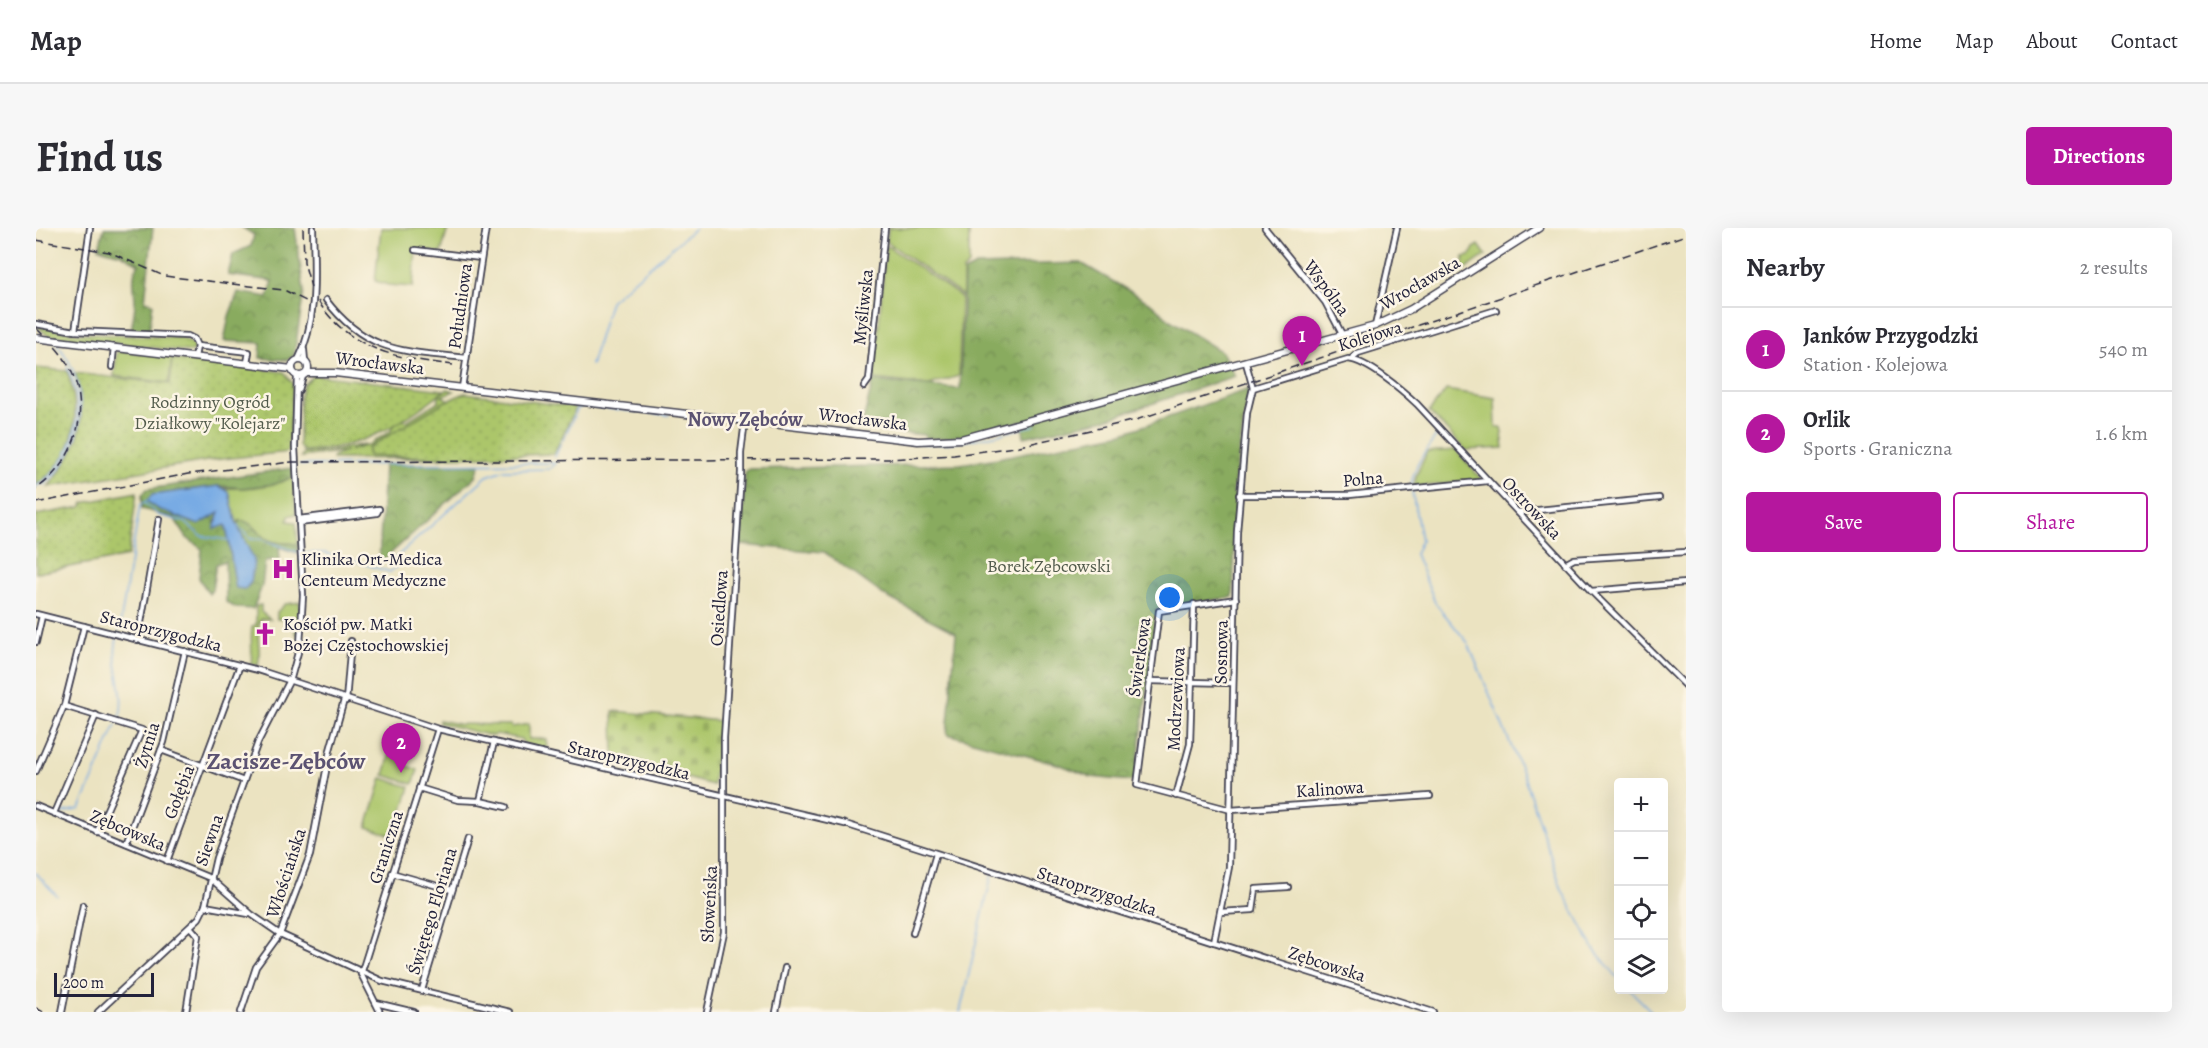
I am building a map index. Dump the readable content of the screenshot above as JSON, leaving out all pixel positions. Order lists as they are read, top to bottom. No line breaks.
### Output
{"streets":{"main road":["Wrocławska"],"street":["Wspólna","Południowa","Myśliwska","Kolejowa","Polna","Ostrowska","Osiedlowa","Staroprzygodzka","Sosnowa","Świerkowa","Modrzewiowa","Żytnia","Kalinowa","Gołębia","Zębcowska","Siewna","Graniczna","Włościańska","Słoweńska","Świętego Floriana"]},"crossings":[["Wrocławska","Wspólna"],["Wrocławska","Południowa"],["Wrocławska","Osiedlowa"],["Wrocławska","Sosnowa"],["Wrocławska","Siewna"],["Kolejowa","Ostrowska"],["Kolejowa","Sosnowa"],["Polna","Ostrowska"],["Polna","Sosnowa"],["Osiedlowa","Staroprzygodzka"],["Osiedlowa","Słoweńska"],["Staroprzygodzka","Sosnowa"],["Staroprzygodzka","Żytnia"],["Staroprzygodzka","Gołębia"],["Staroprzygodzka","Zębcowska"],["Staroprzygodzka","Siewna"],["Staroprzygodzka","Graniczna"],["Staroprzygodzka","Włościańska"],["Staroprzygodzka","Słoweńska"],["Sosnowa","Świerkowa"],["Sosnowa","Kalinowa"],["Sosnowa","Zębcowska"],["Świerkowa","Modrzewiowa"],["Świerkowa","Kalinowa"],["Modrzewiowa","Kalinowa"],["Żytnia","Zębcowska"],["Gołębia","Zębcowska"],["Zębcowska","Siewna"],["Zębcowska","Graniczna"],["Zębcowska","Włościańska"],["Zębcowska","Świętego Floriana"]],"districts":["Nowy Zębców","Zacisze-Zębców"],"parks":["Rodzinny Ogród Działkowy \"Kolejarz\"","Borek Zębcowski"],"places":{"hospital":["Klinika Ort-Medica Centeum Medyczne"],"church":["Kościół pw. Matki Bożej Częstochowskiej"]},"scale_bar":"200 m","page":{"header":"Map","nav":["Home","Map","About","Contact"],"buttons":["Directions",["Save","Share"]],"title":"Find us","heading":["Nearby","2 results"],"list":[{"mark":"1","name":"Janków Przygodzki","note":"Station · Kolejowa","value":"540 m"},{"mark":"2","name":"Orlik","note":"Sports · Graniczna","value":"1.6 km"}],"pins":["1","2"],"map_buttons":["+","−"],"scale":"200 m"}}
